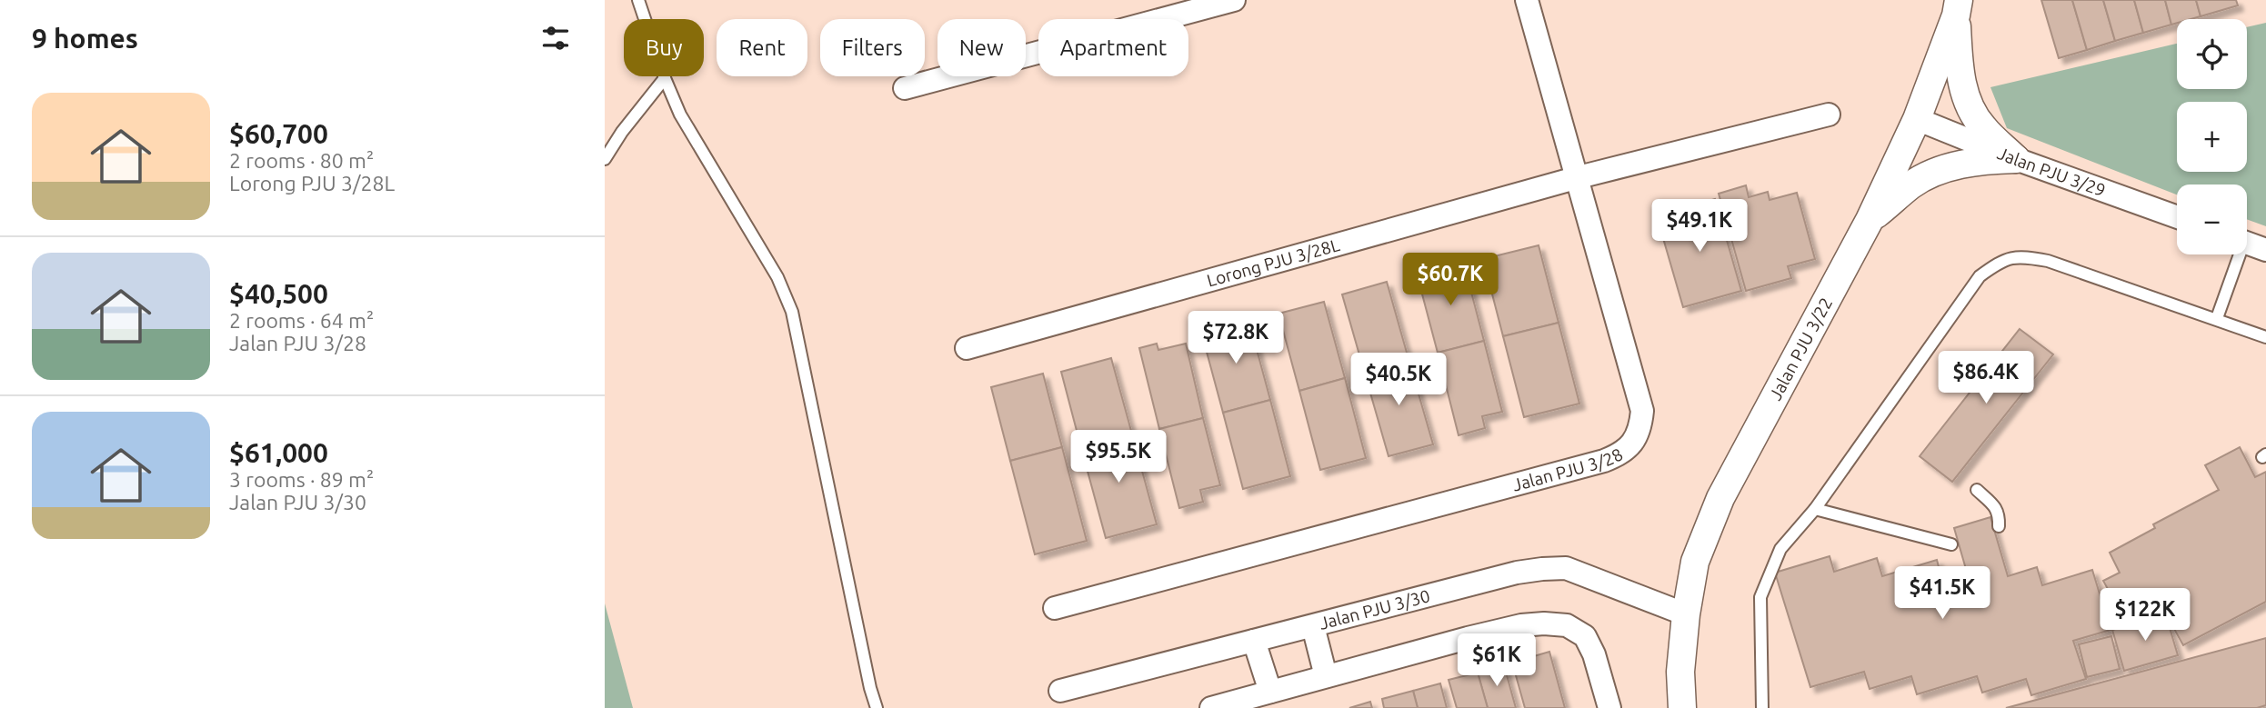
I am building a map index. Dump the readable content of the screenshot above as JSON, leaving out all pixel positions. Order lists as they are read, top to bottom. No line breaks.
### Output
{"streets":{"street":["Jalan PJU 3/29","Lorong PJU 3/28L","Jalan PJU 3/22","Jalan PJU 3/28","Jalan PJU 3/30"]},"crossings":[["Jalan PJU 3/29","Jalan PJU 3/22"],["Lorong PJU 3/28L","Jalan PJU 3/28"],["Jalan PJU 3/22","Jalan PJU 3/30"]],"page":{"heading":"9 homes","map_buttons":["+","−"],"chip":["Buy","Rent","Filters","New","Apartment"],"list":[{"name":"$60,700","note":"2 rooms · 80 m² · Lorong PJU 3/28L"},{"name":"$40,500","note":"2 rooms · 64 m² · Jalan PJU 3/28"},{"name":"$61,000","note":"3 rooms · 89 m² · Jalan PJU 3/30"}],"price":["$49.1K","$60.7K","$72.8K","$86.4K","$40.5K","$95.5K","$41.5K","$122K","$61K"]}}
